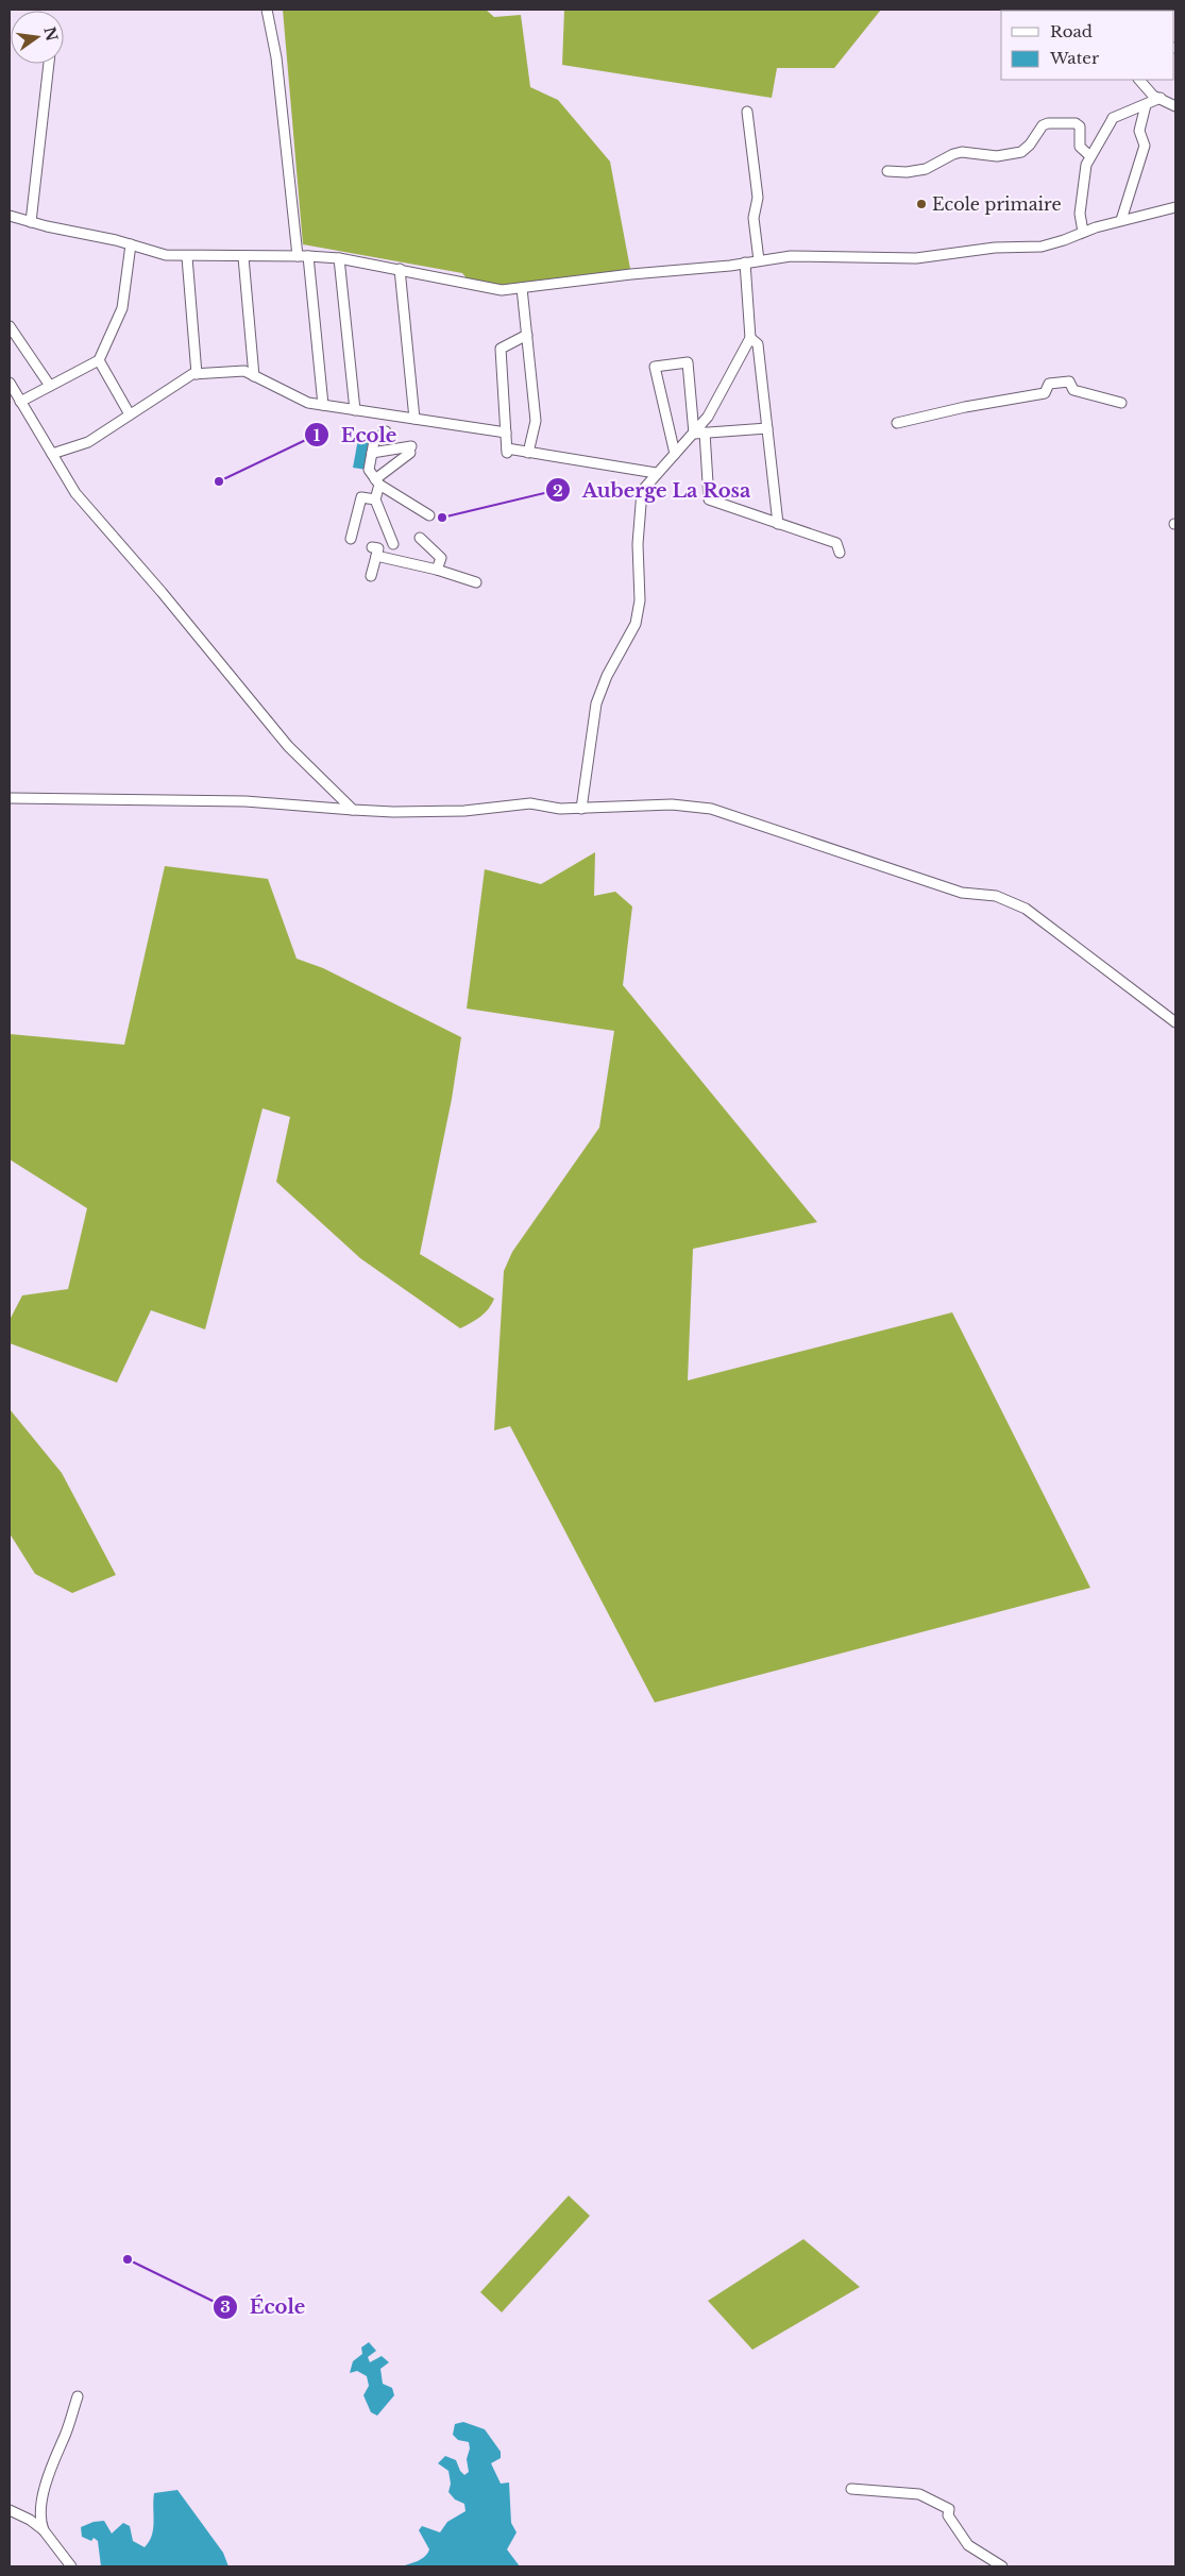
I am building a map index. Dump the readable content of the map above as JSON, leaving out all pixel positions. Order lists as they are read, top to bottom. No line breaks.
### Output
{"places":["Ecole primaire","Ecole","Auberge La Rosa","École"],"legend":["Road","Water"],"north":"right"}
